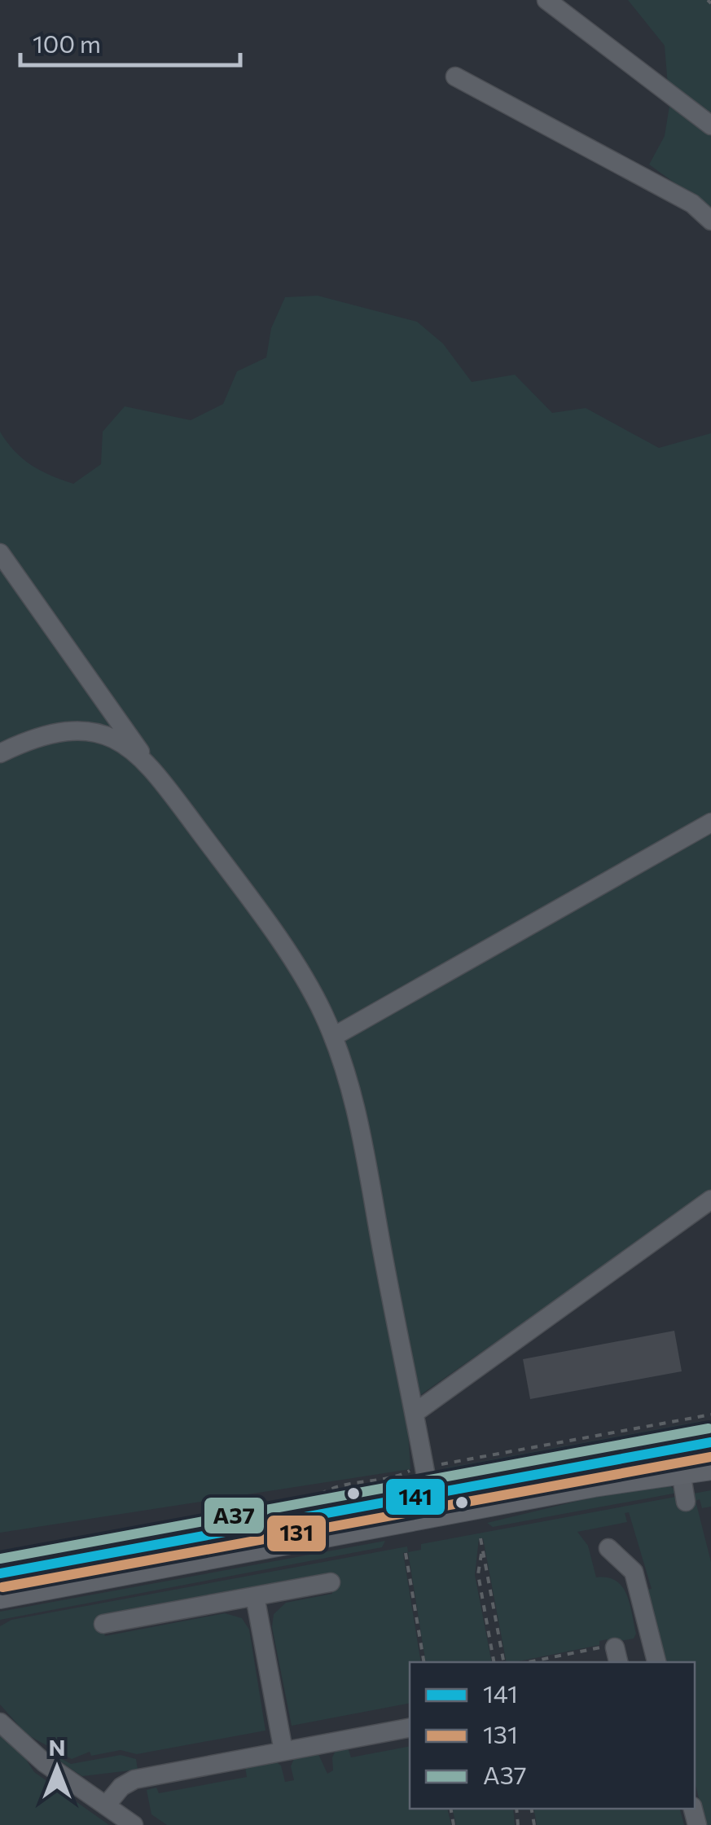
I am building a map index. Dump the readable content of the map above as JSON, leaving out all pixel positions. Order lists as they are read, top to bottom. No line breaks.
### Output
{"lines":["transit line A37","transit line 141","transit line 131"],"legend":["141","131","A37"],"scale_bar":"100 m","north":"top"}
